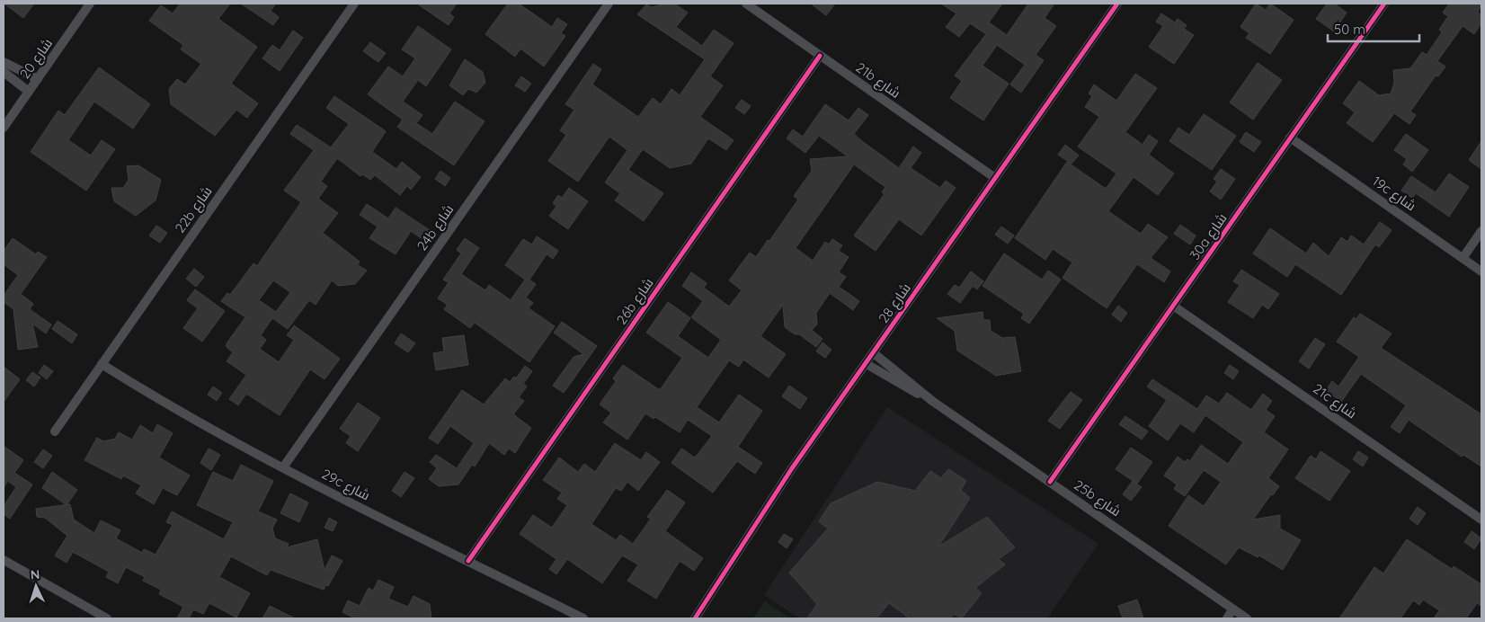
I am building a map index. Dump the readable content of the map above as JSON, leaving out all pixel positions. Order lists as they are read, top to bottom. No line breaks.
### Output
{"streets":{"street":["شارع 20","21b شارع","19c شارع","22b شارع","24b شارع","30a شارع","26b شارع","شارع 28","21c شارع","29c شارع","25b شارع"]},"crossings":[["21b شارع","26b شارع"],["21b شارع","شارع 28"],["19c شارع","30a شارع"],["22b شارع","29c شارع"],["24b شارع","29c شارع"],["30a شارع","21c شارع"],["30a شارع","25b شارع"],["26b شارع","29c شارع"],["شارع 28","25b شارع"]],"scale_bar":"50 m","north":"top"}
